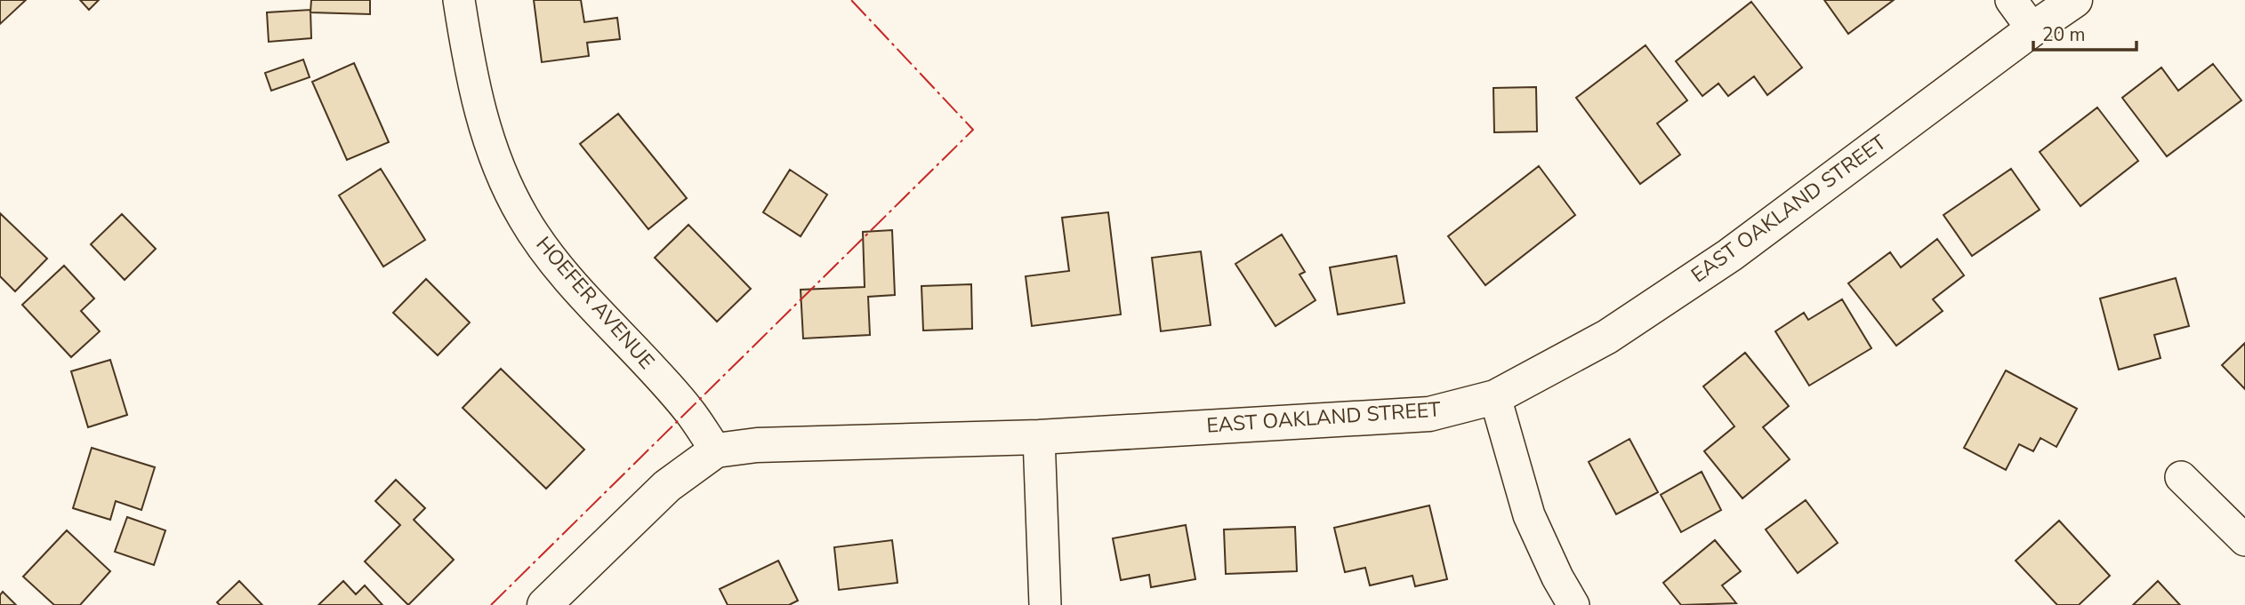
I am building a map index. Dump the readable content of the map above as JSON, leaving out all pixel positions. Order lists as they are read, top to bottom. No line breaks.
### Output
{"streets":{"street":["EAST OAKLAND STREET","HOEFER AVENUE"]},"crossings":[["EAST OAKLAND STREET","HOEFER AVENUE"]],"scale_bar":"20 m"}
